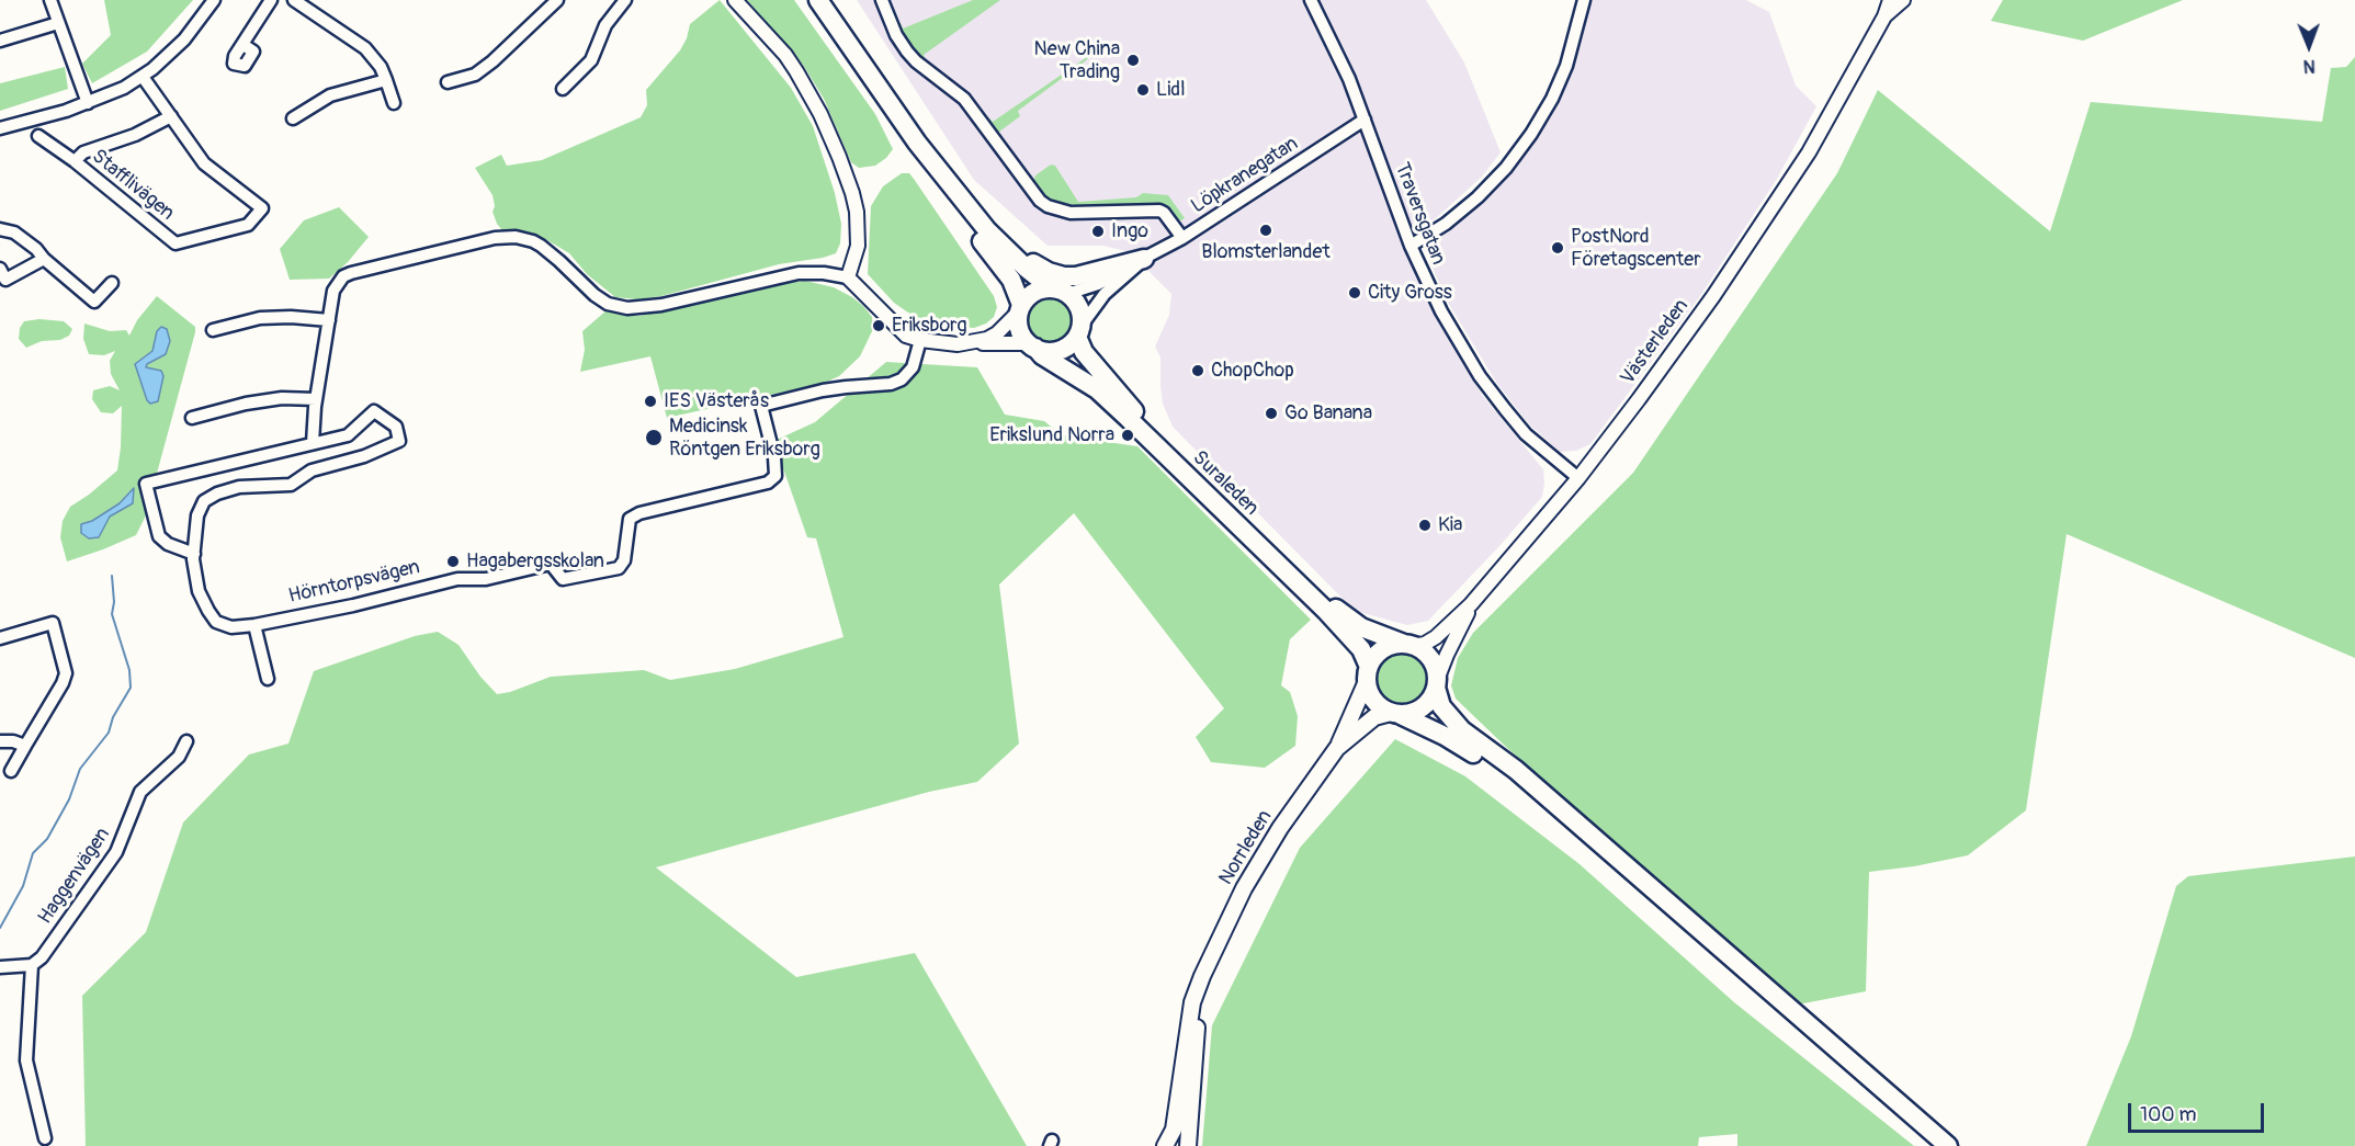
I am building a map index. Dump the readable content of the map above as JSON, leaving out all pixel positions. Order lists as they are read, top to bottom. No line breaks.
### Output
{"streets":{"main road":["Suraleden","Norrleden"],"street":["Löpkranegatan","Stafflivägen","Traversgatan","Västerleden","Hörntorpsvägen","Haggenvägen"]},"crossings":[["Löpkranegatan","Traversgatan"],["Löpkranegatan","Suraleden"],["Traversgatan","Västerleden"],["Västerleden","Suraleden"],["Västerleden","Norrleden"],["Suraleden","Norrleden"]],"places":["New China Trading","Lidl","Blomsterlandet","Ingo","PostNord Företagscenter","City Gross","Eriksborg","ChopChop","IES Västerås","Go Banana","Erikslund Norra","Medicinsk Röntgen Eriksborg","Kia","Hagabergsskolan"],"scale_bar":"100 m","north":"bottom"}
